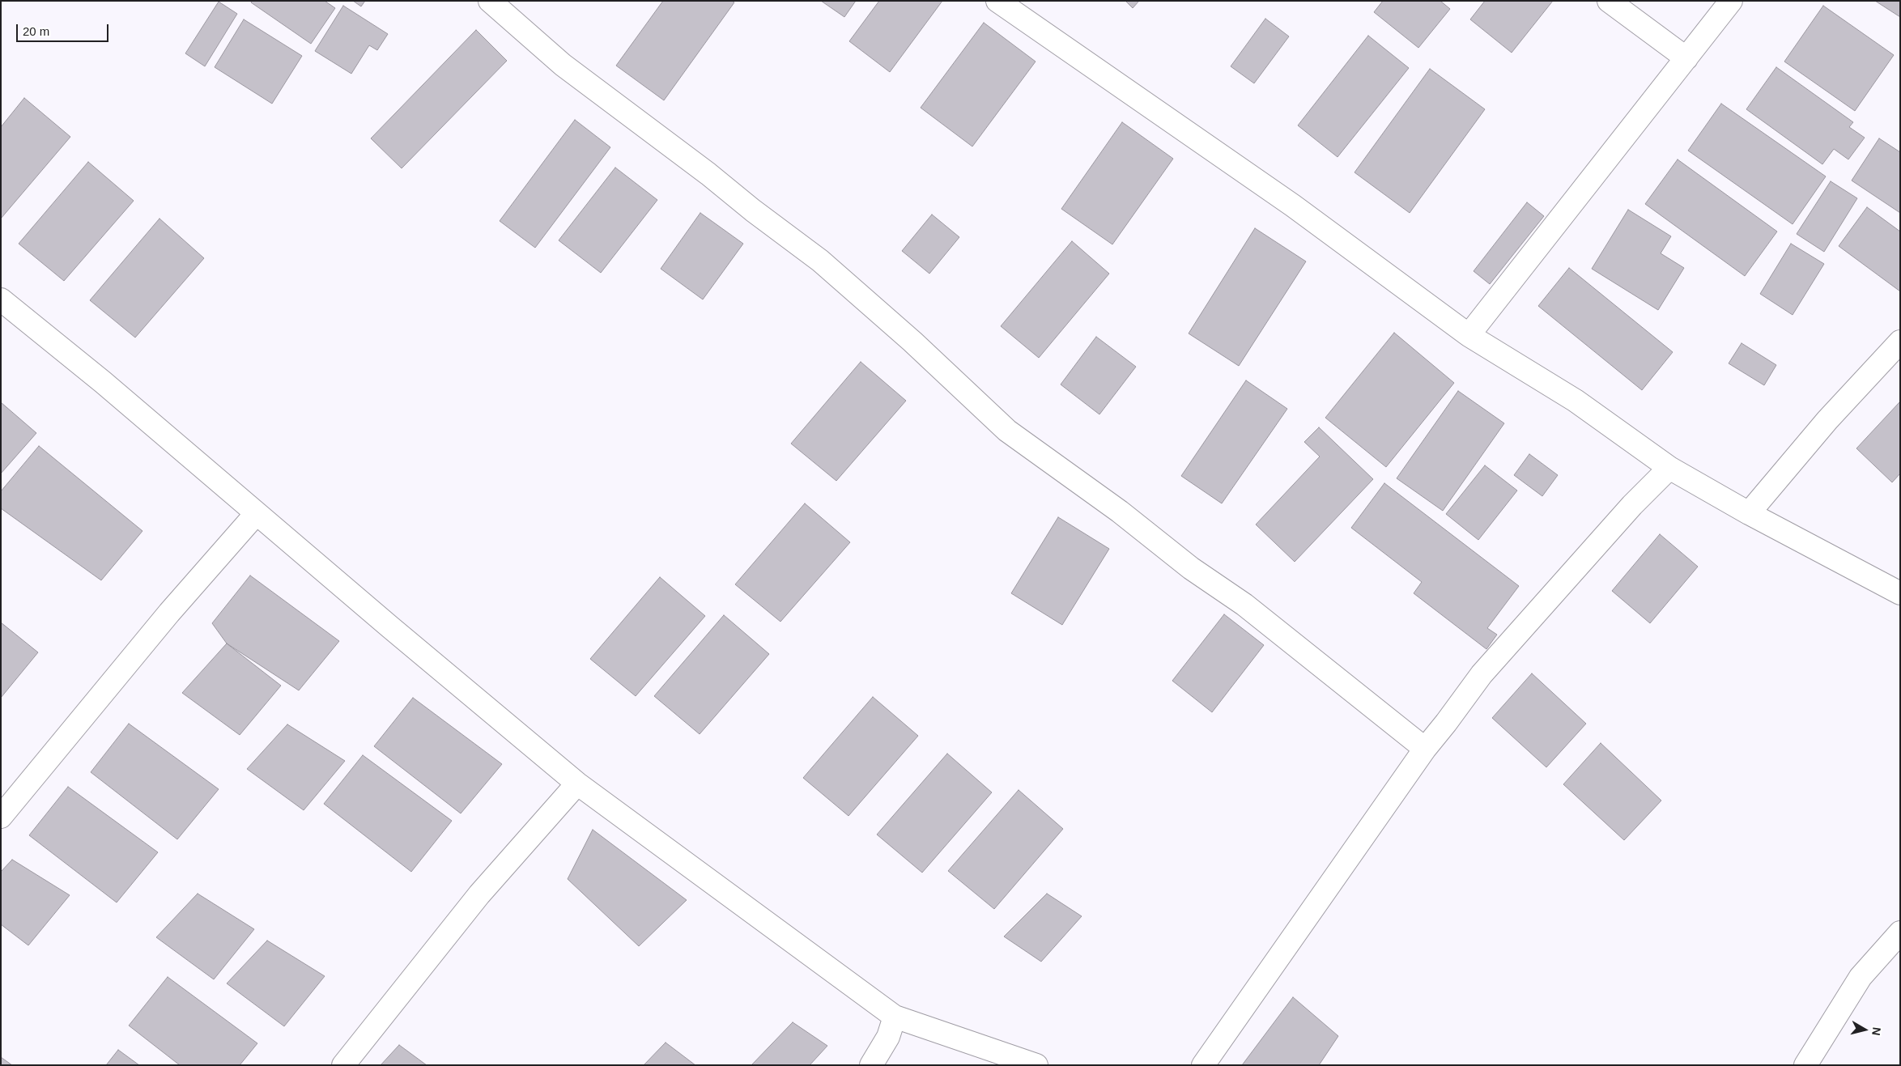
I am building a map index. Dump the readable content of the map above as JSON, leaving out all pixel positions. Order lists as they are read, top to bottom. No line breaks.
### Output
{"scale_bar":"20 m","north":"right"}
